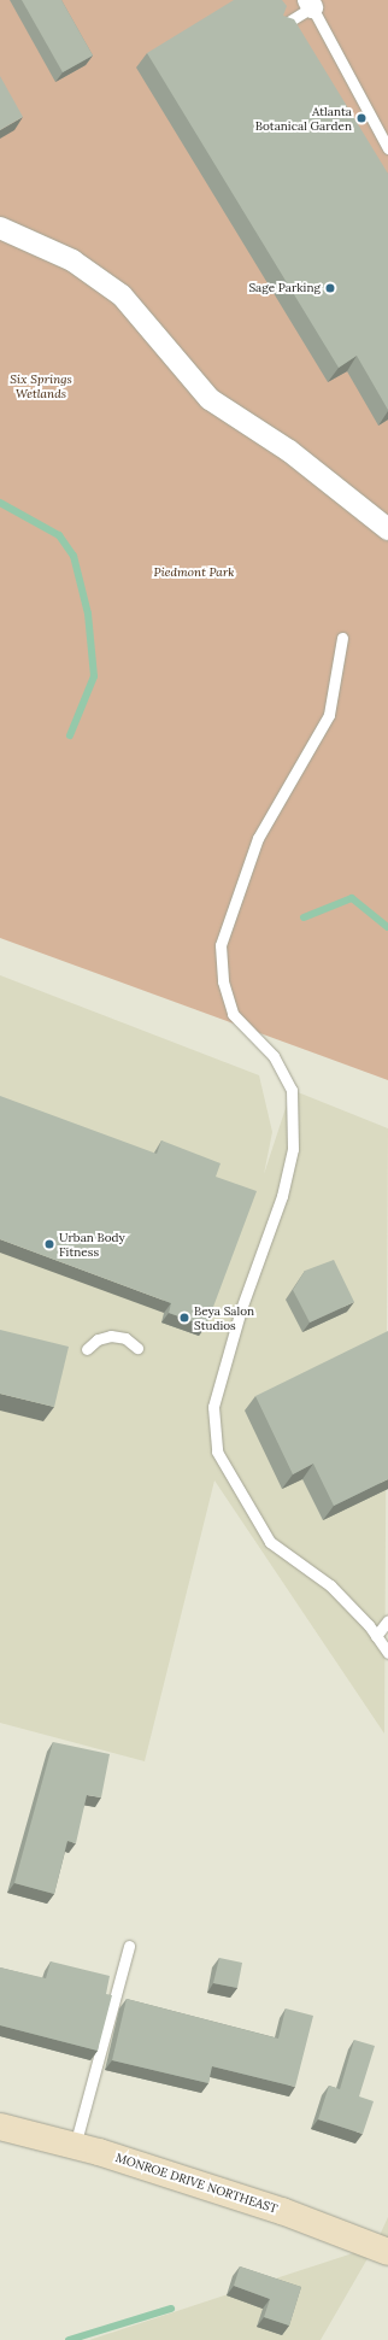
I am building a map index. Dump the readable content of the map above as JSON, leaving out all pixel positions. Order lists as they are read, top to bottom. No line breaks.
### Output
{"streets":{"main road":["MONROE DRIVE NORTHEAST"]},"parks":["Six Springs Wetlands","Piedmont Park"],"places":["Atlanta Botanical Garden","Sage Parking","Urban Body Fitness","Beya Salon Studios"]}
